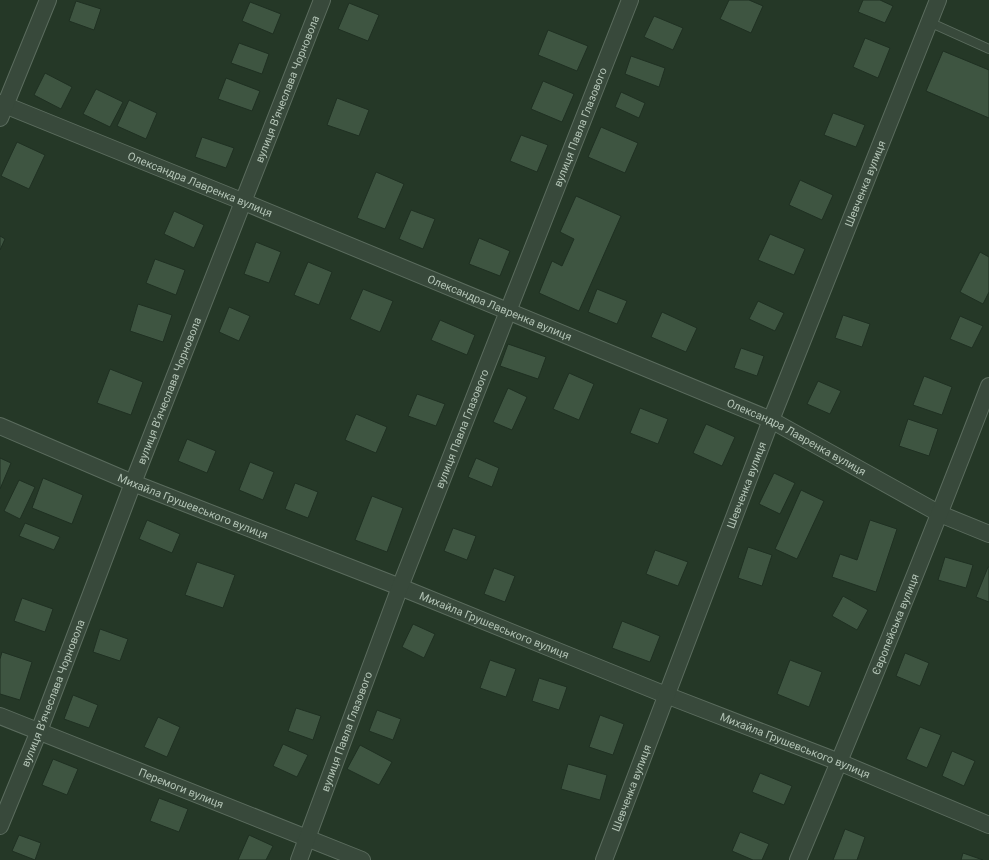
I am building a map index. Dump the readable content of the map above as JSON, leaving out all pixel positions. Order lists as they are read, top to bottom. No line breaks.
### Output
{"streets":{"street":["вулиця В’ячеслава Чорновола","вулиця Павла Глазового","Шевченка вулиця","Олександра Лавренка вулиця","Михайла Грушевського вулиця","Європейська вулиця","Перемоги вулиця"]},"crossings":[["вулиця В’ячеслава Чорновола","Олександра Лавренка вулиця"],["вулиця В’ячеслава Чорновола","Михайла Грушевського вулиця"],["вулиця В’ячеслава Чорновола","Перемоги вулиця"],["вулиця Павла Глазового","Олександра Лавренка вулиця"],["вулиця Павла Глазового","Михайла Грушевського вулиця"],["вулиця Павла Глазового","Перемоги вулиця"],["Шевченка вулиця","Олександра Лавренка вулиця"],["Шевченка вулиця","Михайла Грушевського вулиця"],["Олександра Лавренка вулиця","Європейська вулиця"],["Михайла Грушевського вулиця","Європейська вулиця"]]}
